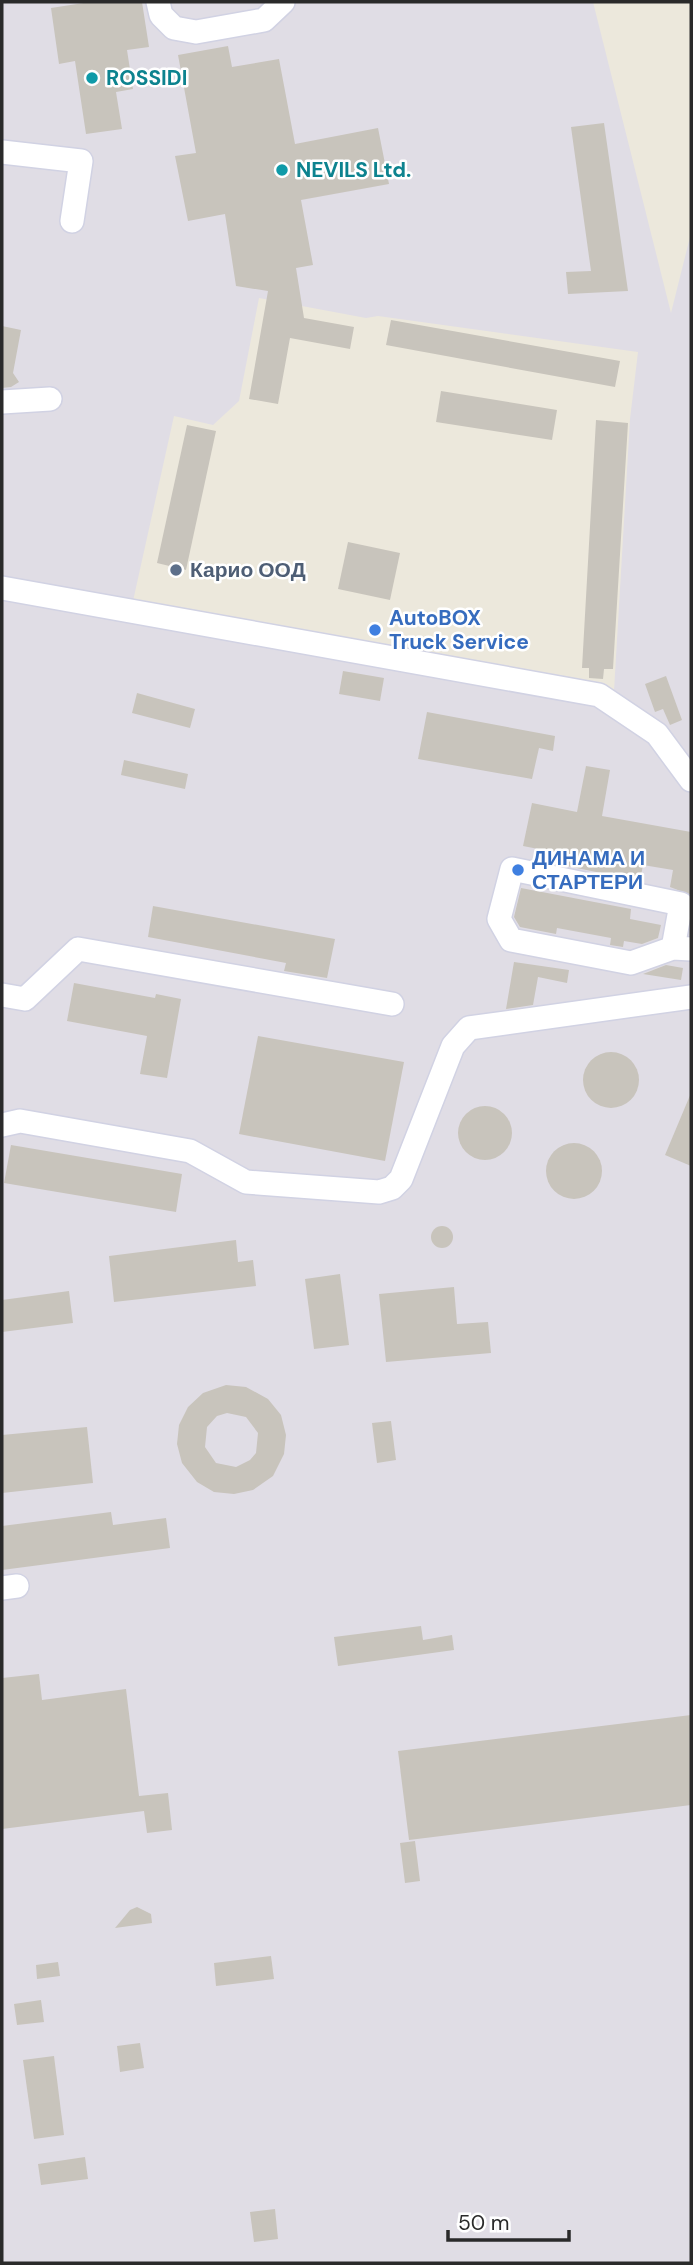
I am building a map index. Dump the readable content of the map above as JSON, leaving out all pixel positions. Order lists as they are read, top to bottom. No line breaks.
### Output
{"places":["ROSSIDI","NEVILS Ltd.","Карио ООД","AutoBOX Truck Service","ДИНАМА И СТАРТЕРИ"],"scale_bar":"50 m"}
